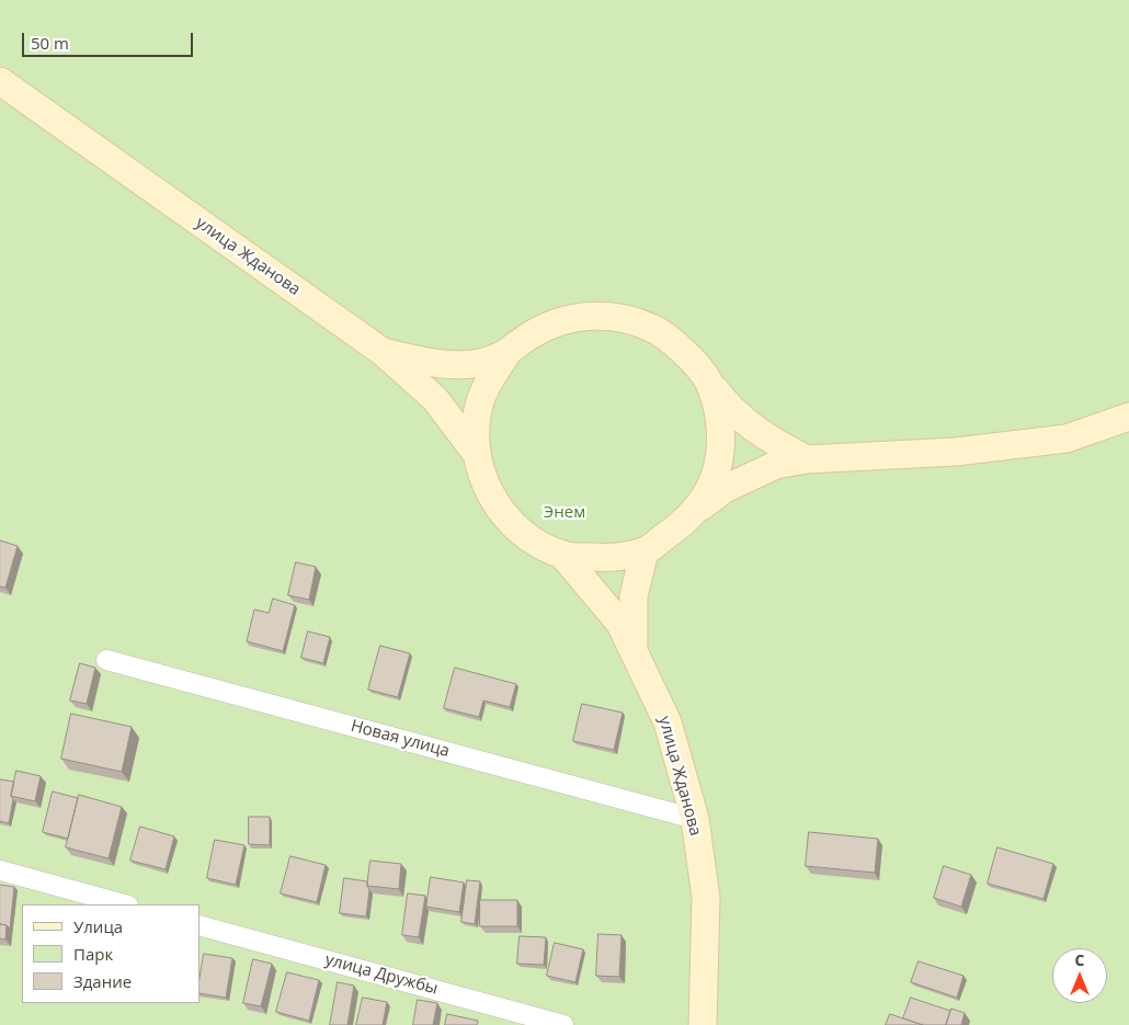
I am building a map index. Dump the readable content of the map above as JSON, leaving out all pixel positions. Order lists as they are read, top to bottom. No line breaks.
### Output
{"streets":{"street":["улица Жданова","Новая улица","улица Дружбы"]},"crossings":[["улица Жданова","Новая улица"]],"parks":["Энем"],"legend":["Улица","Парк","Здание"],"scale_bar":"50 m","north":"top"}
